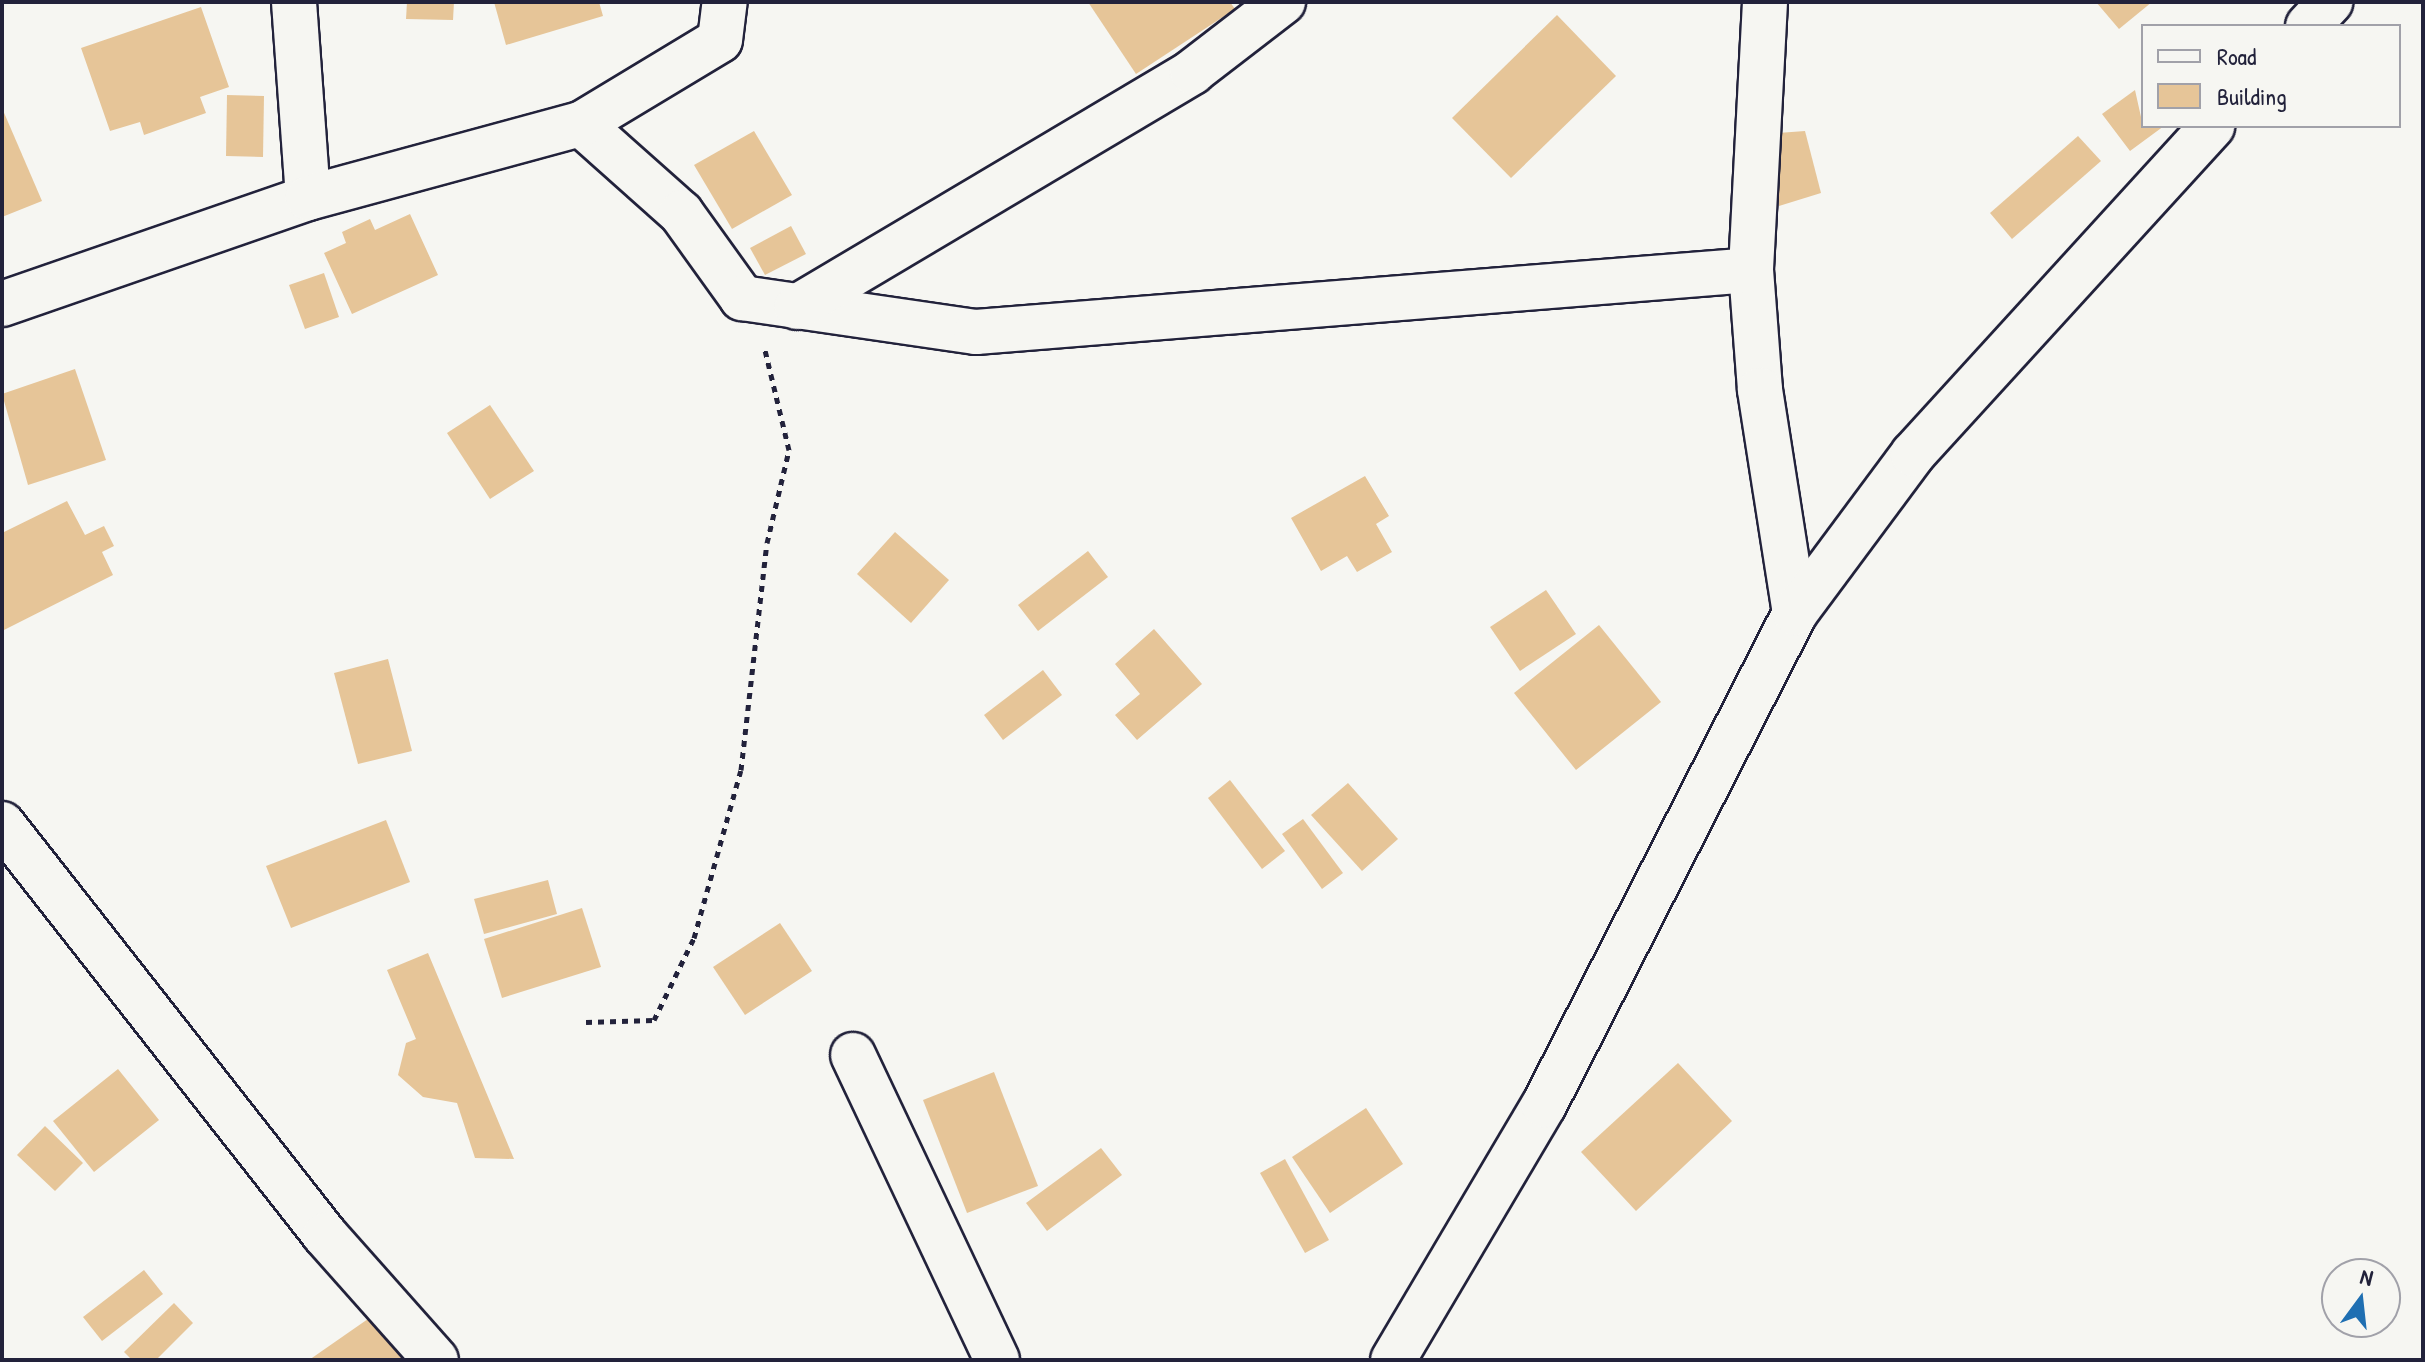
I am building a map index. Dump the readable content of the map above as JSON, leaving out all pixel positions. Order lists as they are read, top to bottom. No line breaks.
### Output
{"legend":["Road","Building"],"north":"top"}
